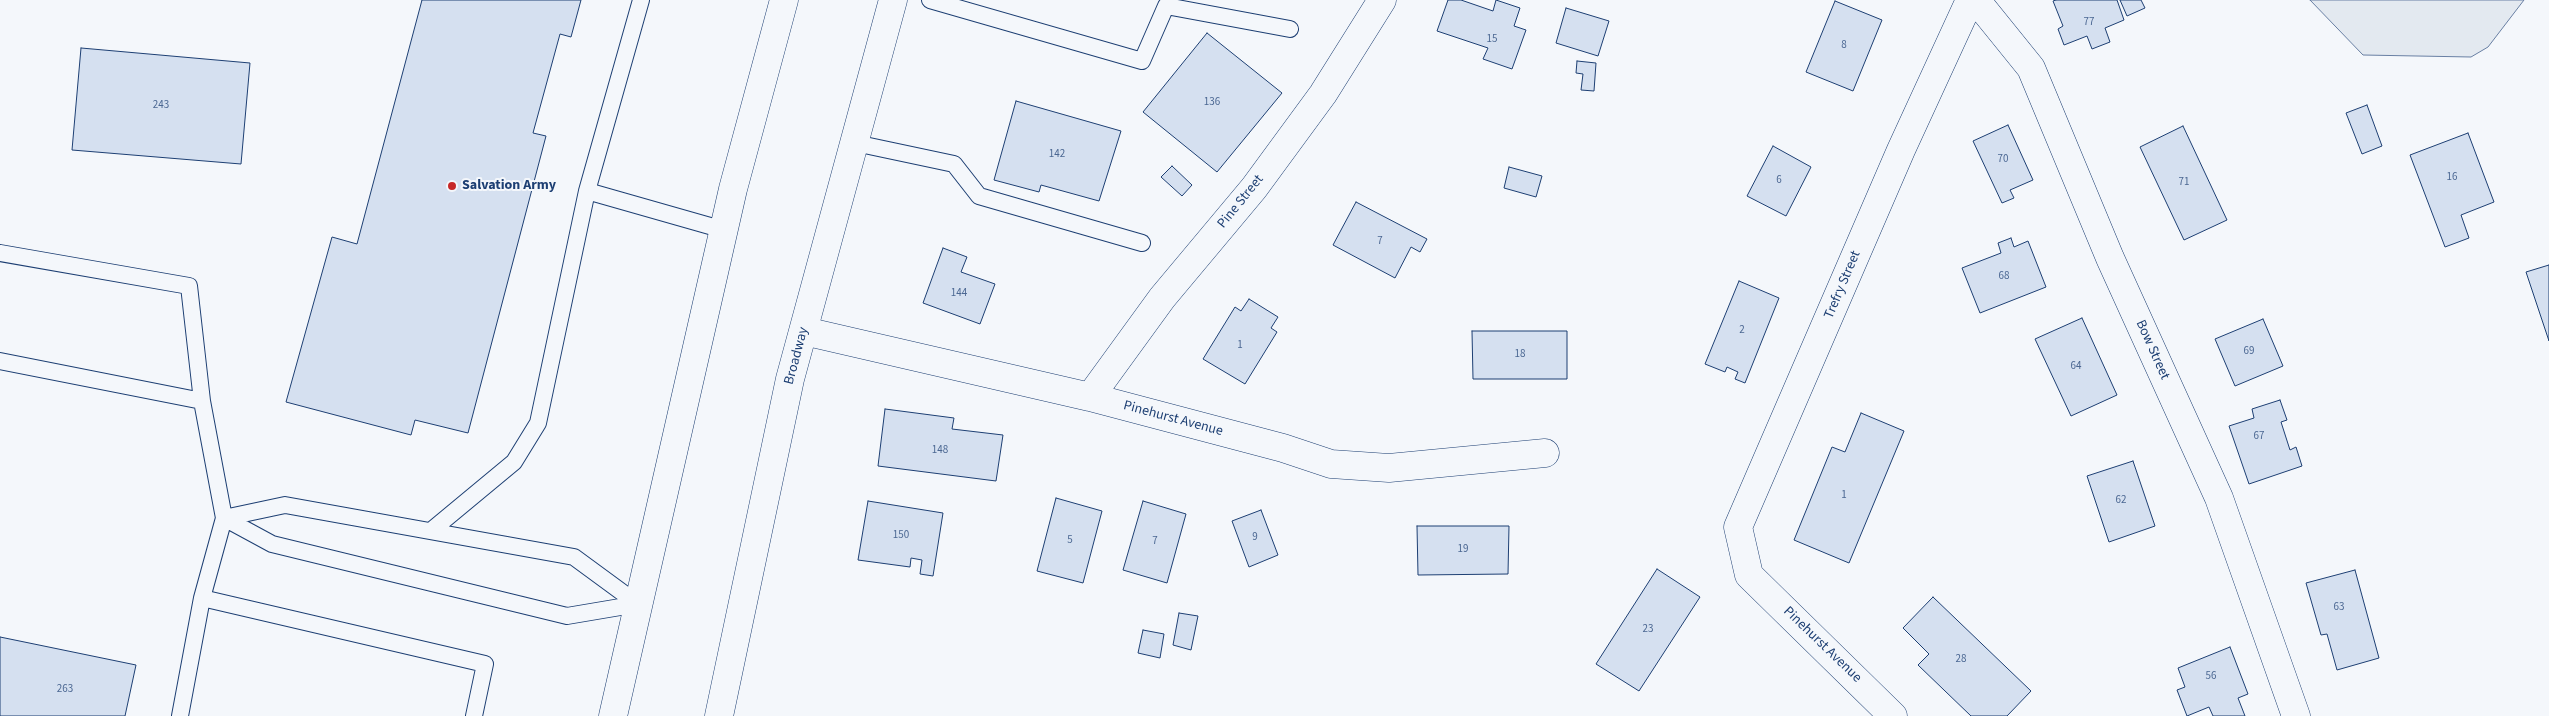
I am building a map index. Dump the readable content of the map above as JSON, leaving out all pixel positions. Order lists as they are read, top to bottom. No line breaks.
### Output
{"streets":{"main road":["Pine Street","Trefry Street","Bow Street","Broadway","Pinehurst Avenue"]},"crossings":[["Pine Street","Pinehurst Avenue"],["Trefry Street","Pinehurst Avenue"],["Broadway","Pinehurst Avenue"]],"places":["Salvation Army"],"house_numbers":["77","15","8","136","243","142","70","16","6","71","7","68","144","2","1","69","18","64","67","148","1","62","150","9","5","7","19","63","23","28","56","263"]}
